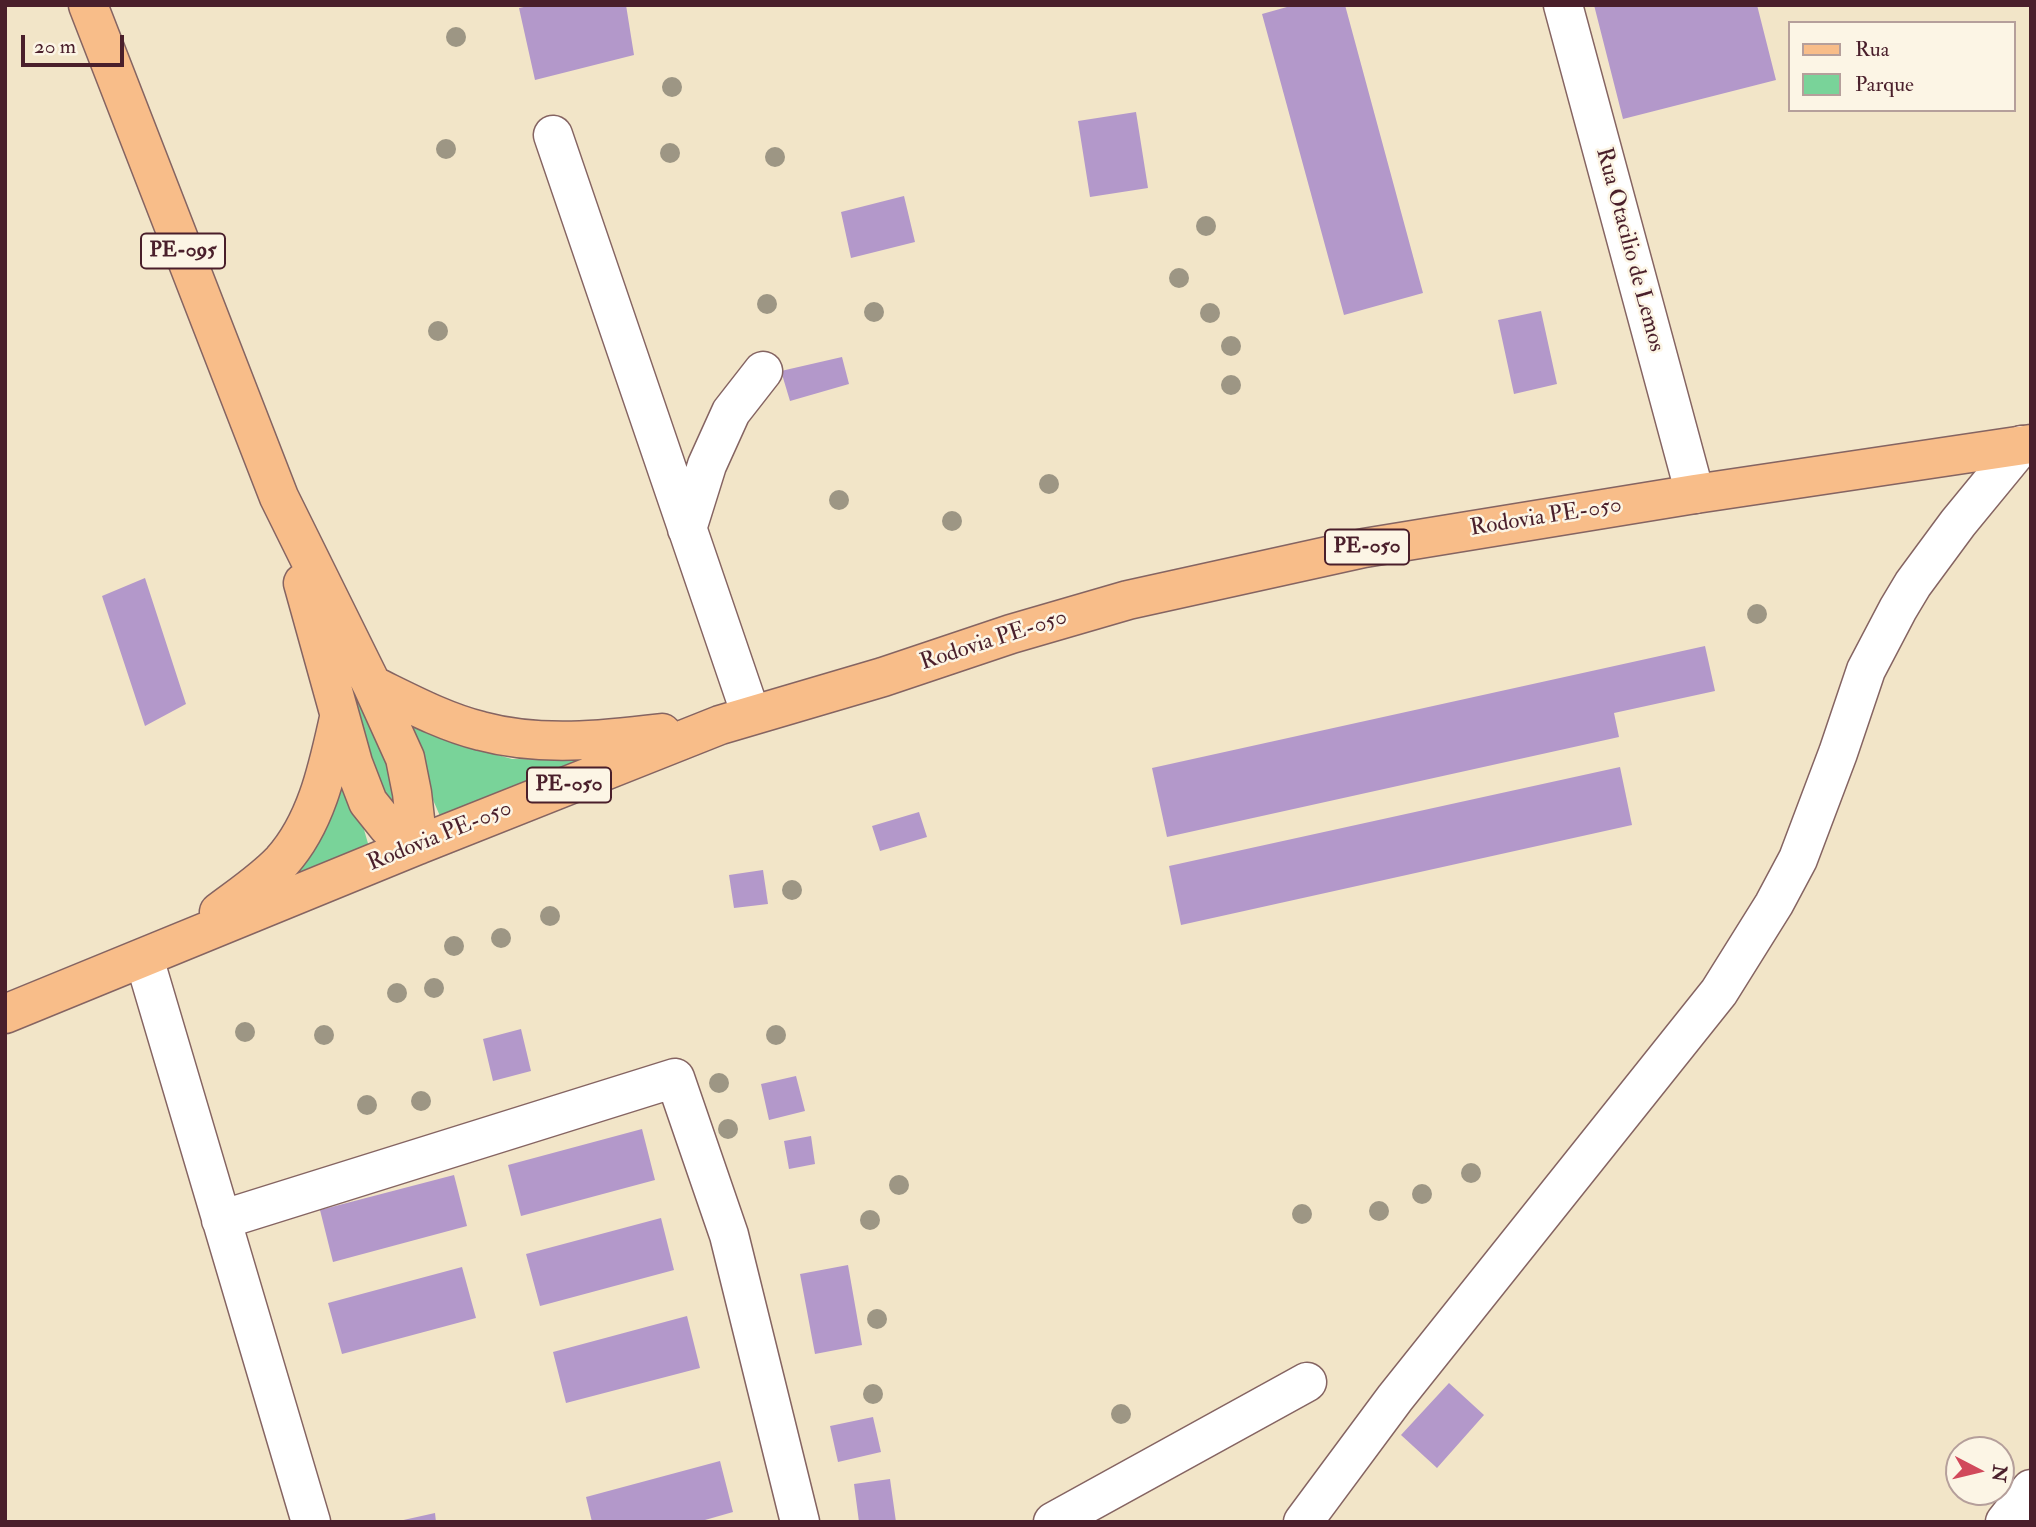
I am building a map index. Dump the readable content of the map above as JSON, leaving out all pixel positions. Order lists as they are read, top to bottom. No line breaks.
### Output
{"streets":{"main road":["PE-095","Rodovia PE-050","PE-050"],"street":["Rua Otacilio de Lemos"]},"crossings":[["Rua Otacilio de Lemos","Rodovia PE-050"]],"legend":["Rua","Parque"],"scale_bar":"20 m","north":"right"}
